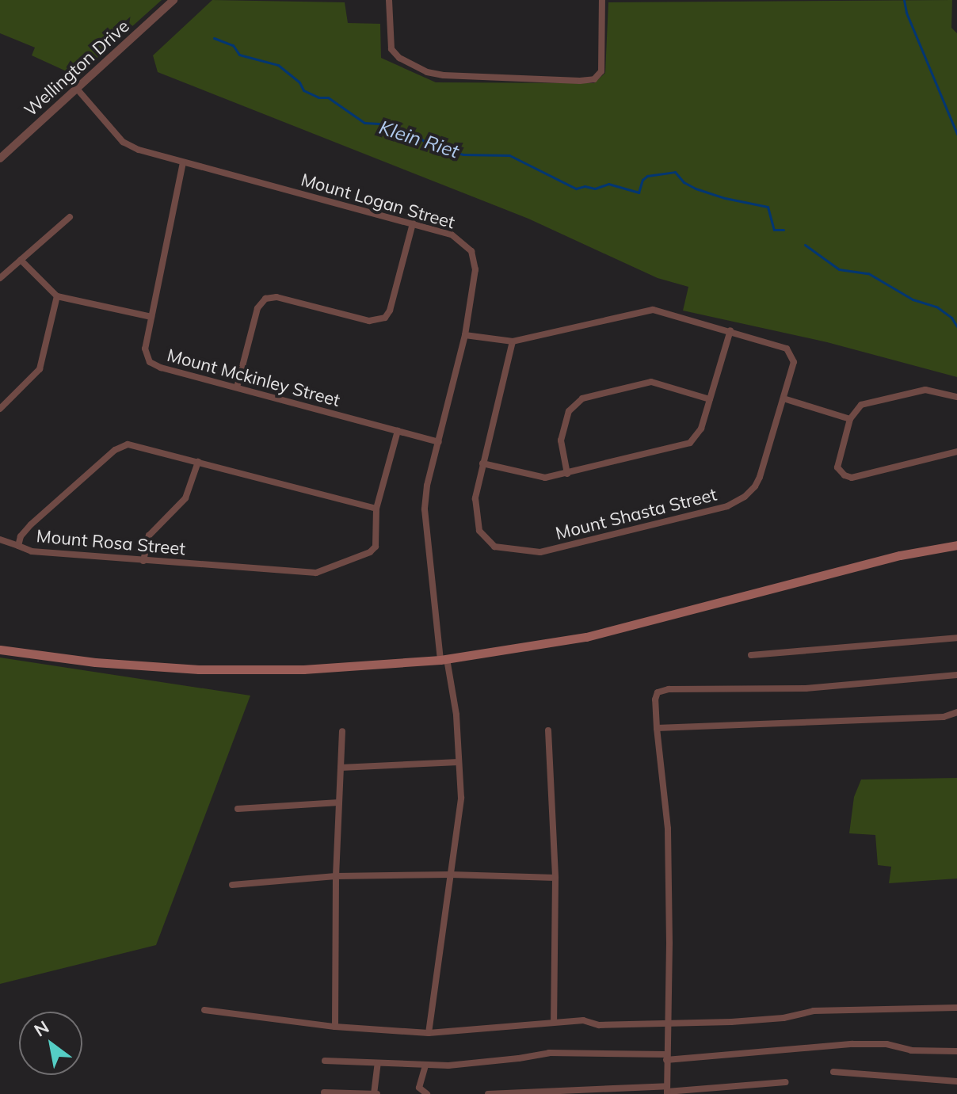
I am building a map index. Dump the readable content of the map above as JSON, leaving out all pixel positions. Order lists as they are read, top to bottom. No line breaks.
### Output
{"streets":{"street":["Wellington Drive","Mount Logan Street","Mount Mckinley Street","Mount Shasta Street","Mount Rosa Street"]},"crossings":[["Wellington Drive","Mount Logan Street"],["Mount Logan Street","Mount Mckinley Street"],["Mount Logan Street","Mount Shasta Street"],["Mount Mckinley Street","Mount Rosa Street"]],"water":["Klein Riet"],"north":"top left"}
